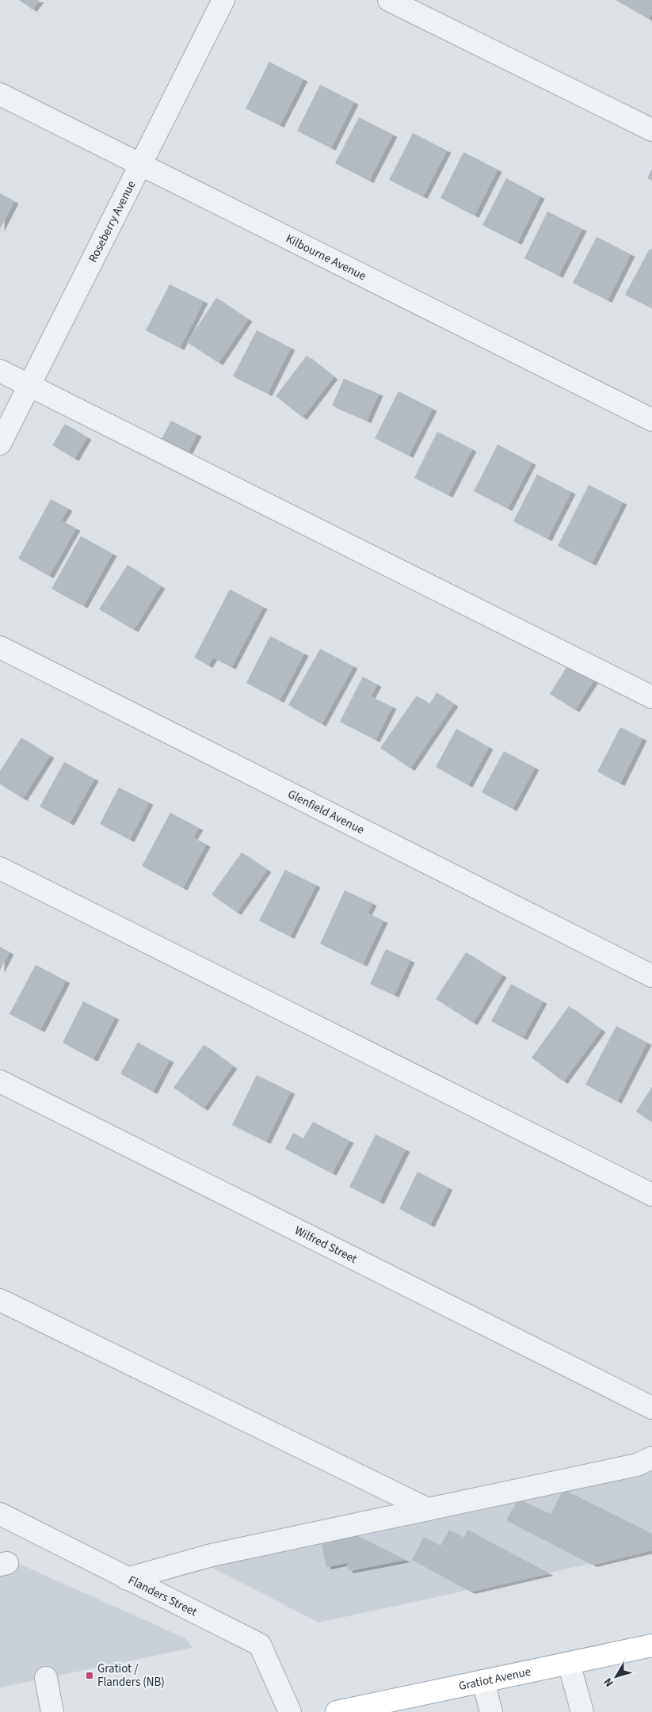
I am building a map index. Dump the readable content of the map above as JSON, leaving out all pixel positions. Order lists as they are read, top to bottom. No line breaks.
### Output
{"streets":{"main road":["Gratiot Avenue"],"street":["Roseberry Avenue","Kilbourne Avenue","Glenfield Avenue","Wilfred Street","Flanders Street"]},"crossings":[["Roseberry Avenue","Kilbourne Avenue"]],"places":{"transit":["Gratiot / Flanders (NB)"]},"north":"bottom left"}
